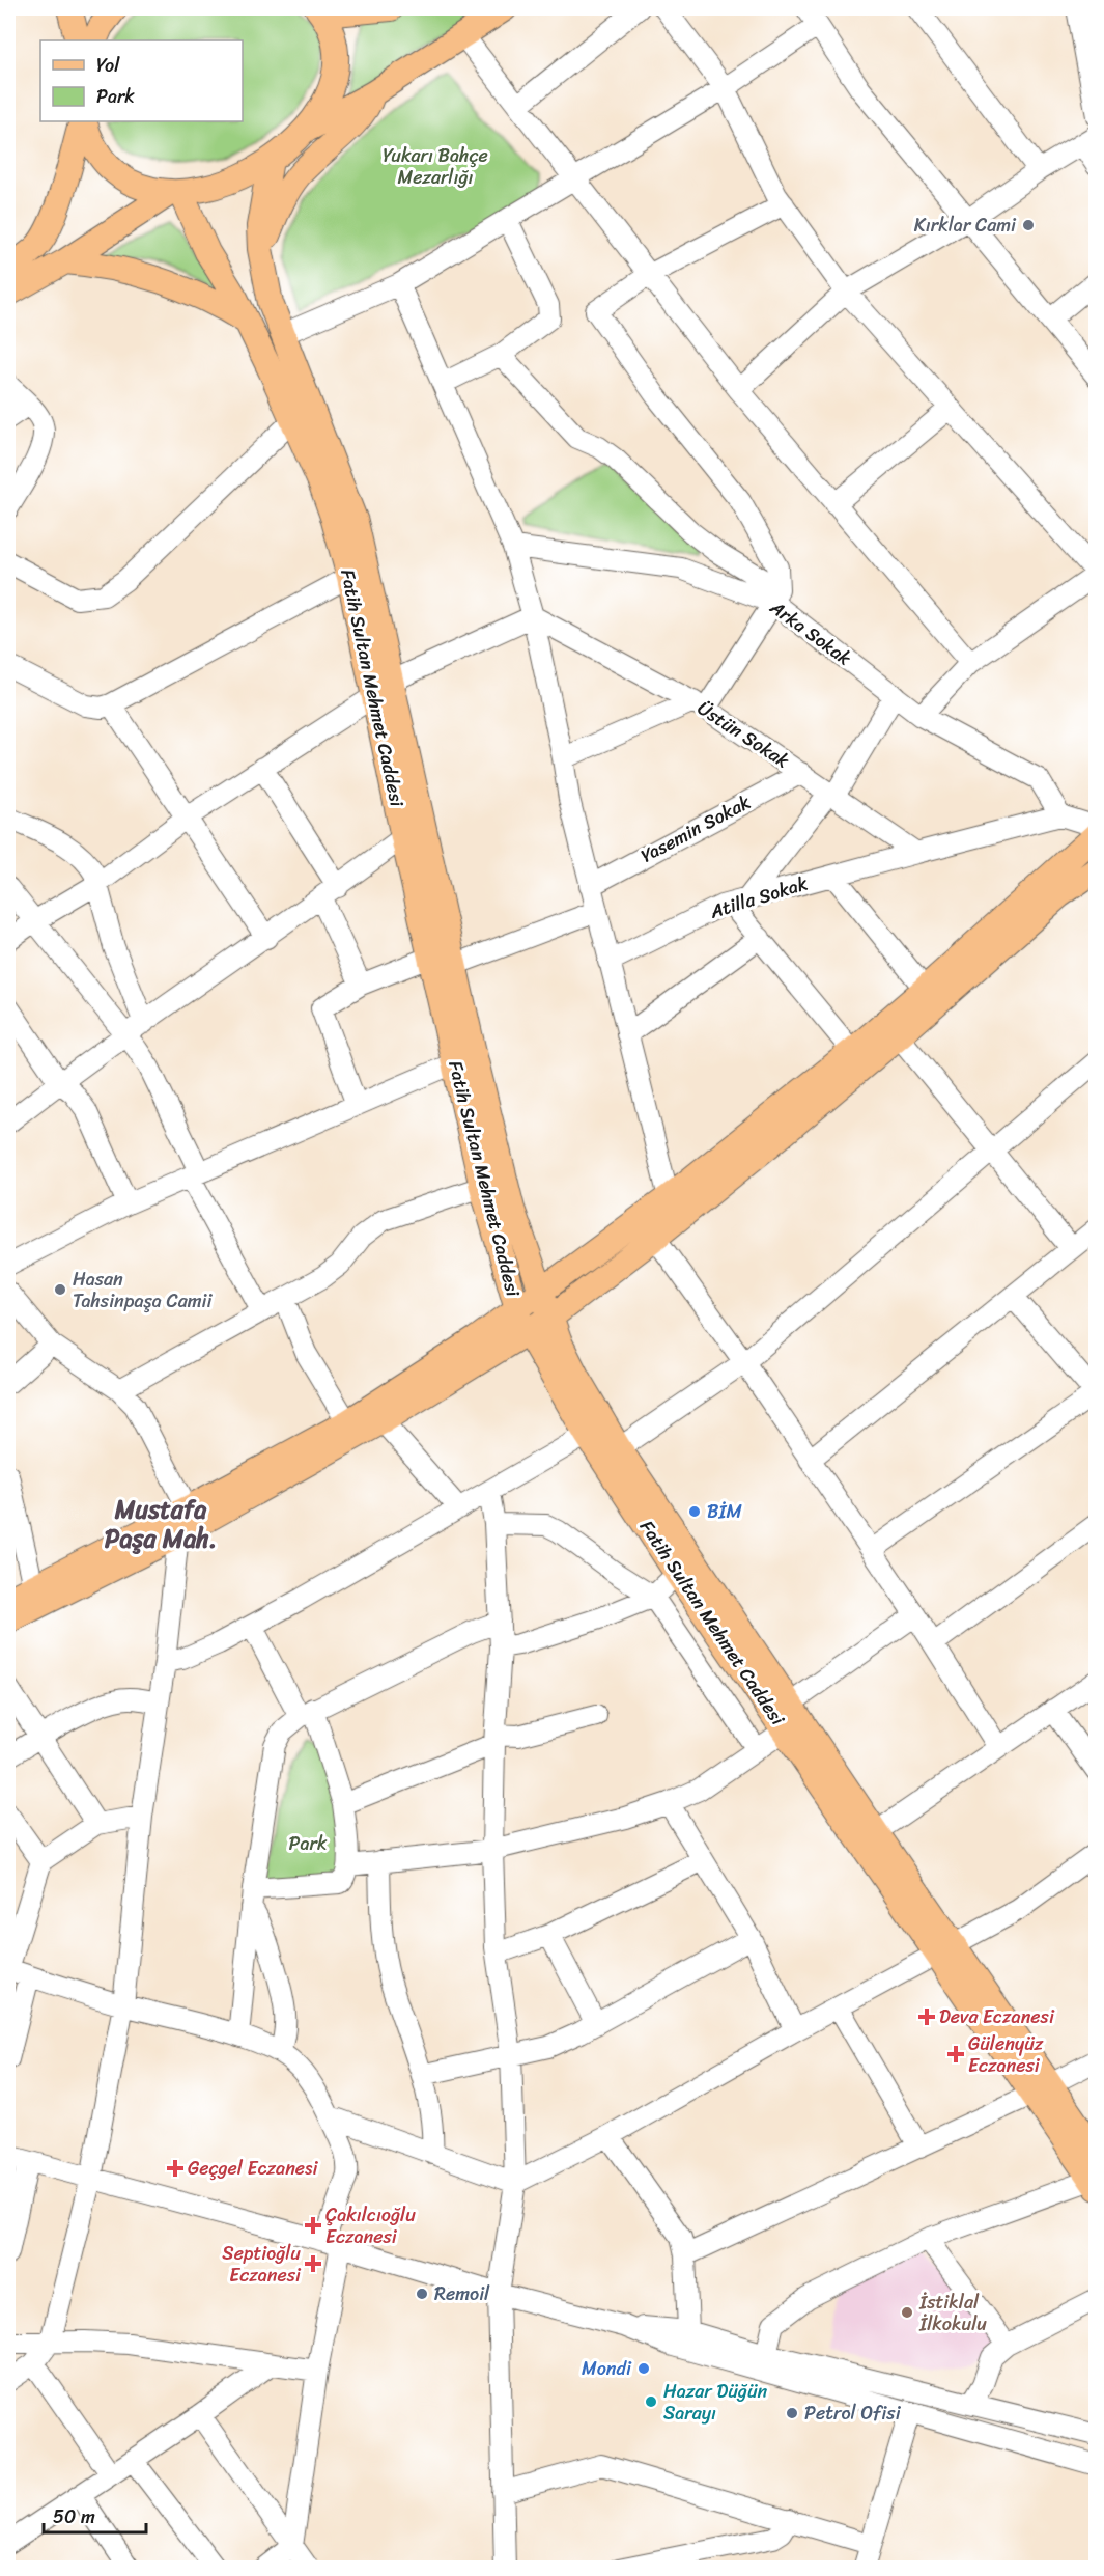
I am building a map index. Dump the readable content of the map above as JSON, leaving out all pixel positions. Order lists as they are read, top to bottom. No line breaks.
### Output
{"streets":{"main road":["Fatih Sultan Mehmet Caddesi"],"street":["Arka Sokak","Üstün Sokak","Yasemin Sokak","Atilla Sokak"]},"crossings":[["Üstün Sokak","Yasemin Sokak"],["Üstün Sokak","Atilla Sokak"]],"districts":["Mustafa Paşa Mah."],"parks":["Yukarı Bahçe Mezarlığı","Park"],"places":{"other":["Kırklar Cami","Hasan Tahsinpaşa Camii","BİM","Remoil","İstiklal İlkokulu","Mondi","Hazar Düğün Sarayı","Petrol Ofisi"],"health":["Deva Eczanesi","Gülenyüz Eczanesi","Geçgel Eczanesi","Çakılcıoğlu Eczanesi","Septioğlu Eczanesi"]},"legend":["Yol","Park"],"scale_bar":"50 m"}
